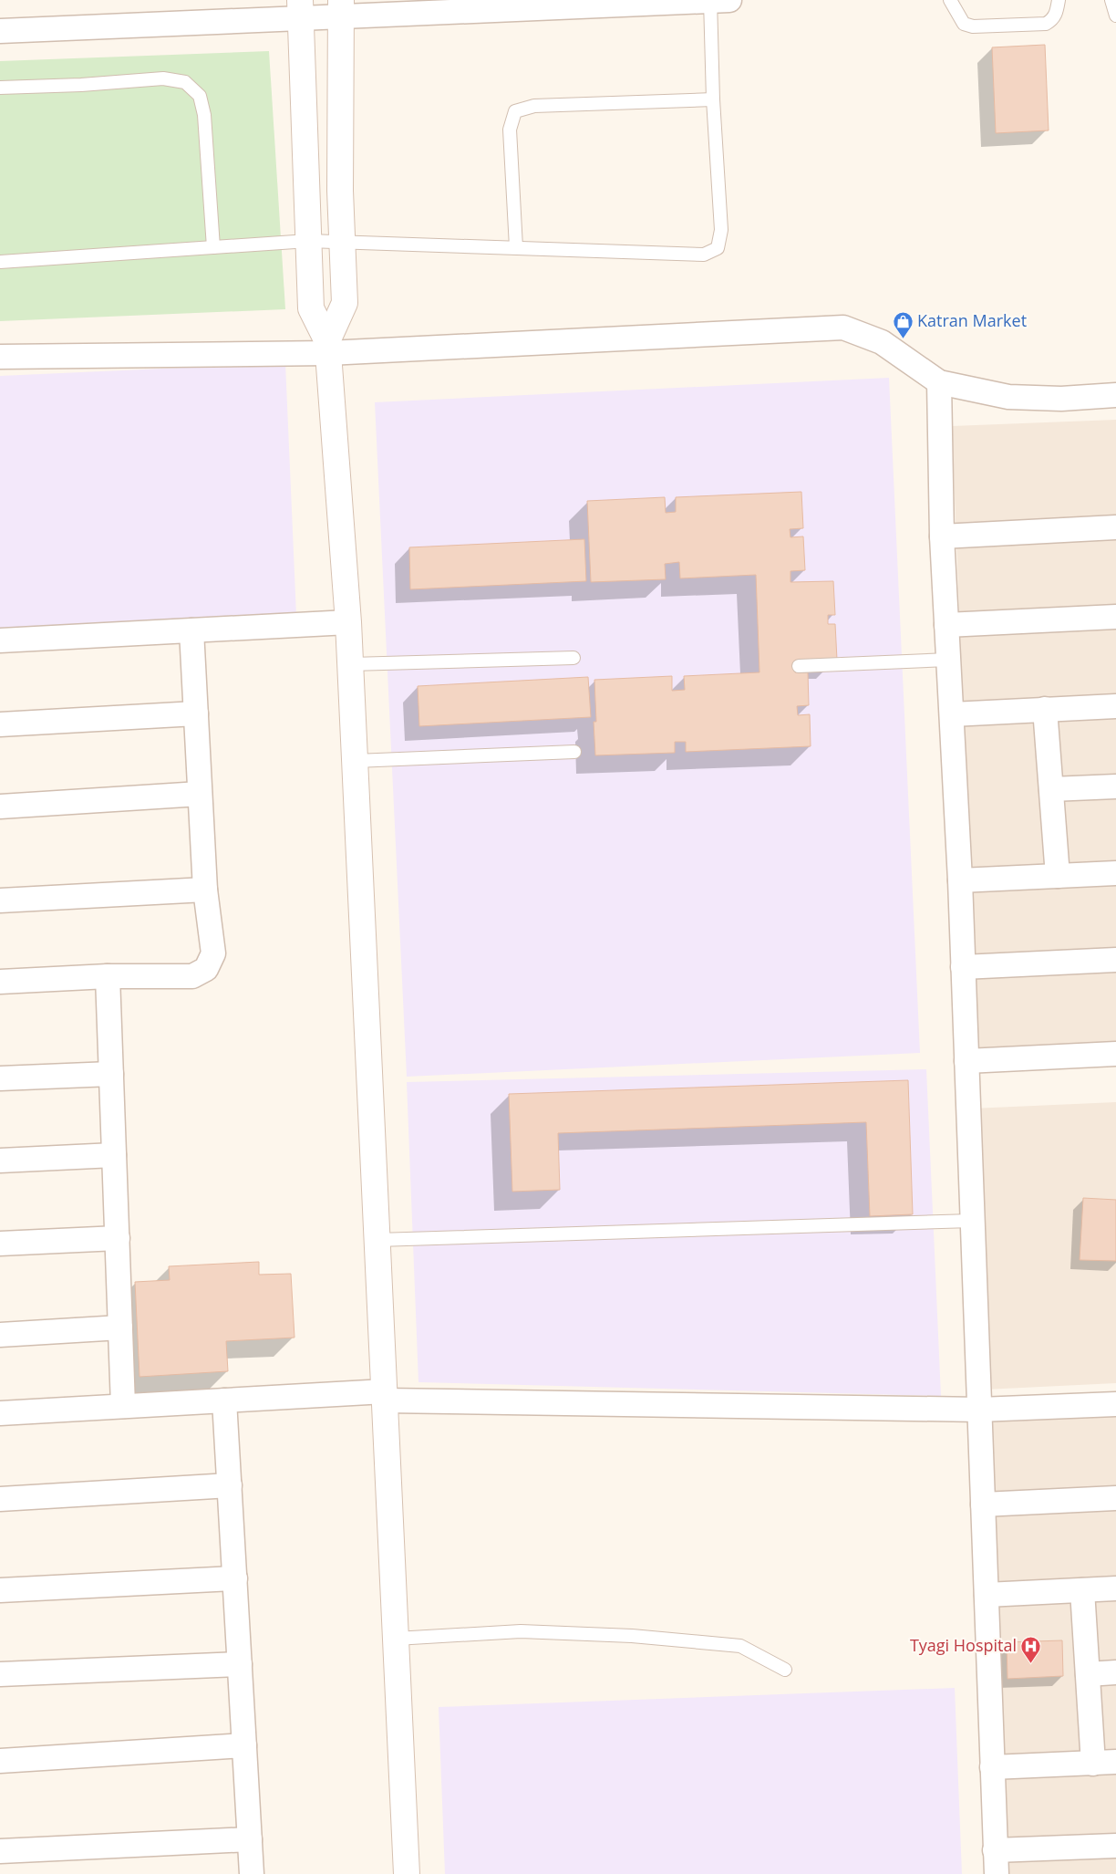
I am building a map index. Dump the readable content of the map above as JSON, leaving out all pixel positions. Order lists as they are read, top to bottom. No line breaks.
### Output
{"places":{"shop":["Katran Market"],"hospital":["Tyagi Hospital"]}}
